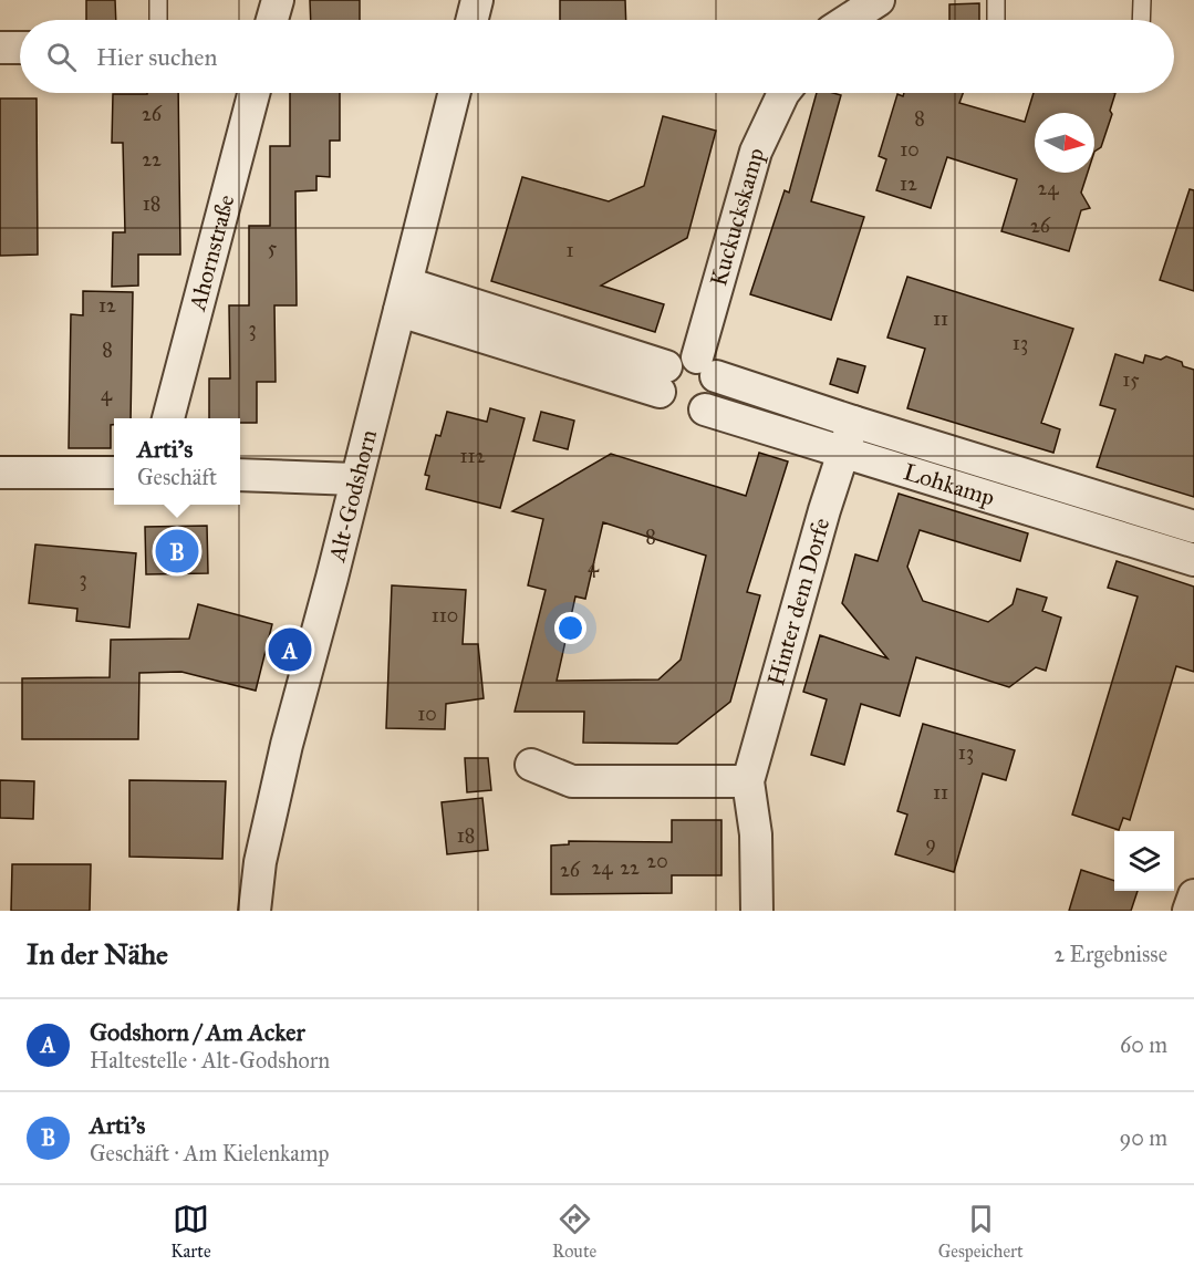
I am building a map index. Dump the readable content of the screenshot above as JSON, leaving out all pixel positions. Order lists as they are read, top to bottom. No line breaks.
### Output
{"streets":{"street":["Kuckuckskamp","Ahornstraße","Lohkamp","Alt-Godshorn","Hinter dem Dorfe"]},"crossings":[["Kuckuckskamp","Lohkamp"],["Lohkamp","Alt-Godshorn"],["Lohkamp","Hinter dem Dorfe"]],"house_numbers":["26","8","10","22","12","24","18","26","5","1","12","11","3","13","8","15","4","112","8","4","3","110","10","13","11","18","9","20","24","22","26"],"north":"right","page":{"search":"Hier suchen","popup":["Arti’s","Geschäft"],"pins":["B","A"],"heading":["In der Nähe","2 Ergebnisse"],"list":[{"mark":"A","name":"Godshorn / Am Acker","note":"Haltestelle · Alt-Godshorn","value":"60 m"},{"mark":"B","name":"Arti’s","note":"Geschäft · Am Kielenkamp","value":"90 m"}],"nav":["Karte","Route","Gespeichert"]}}
